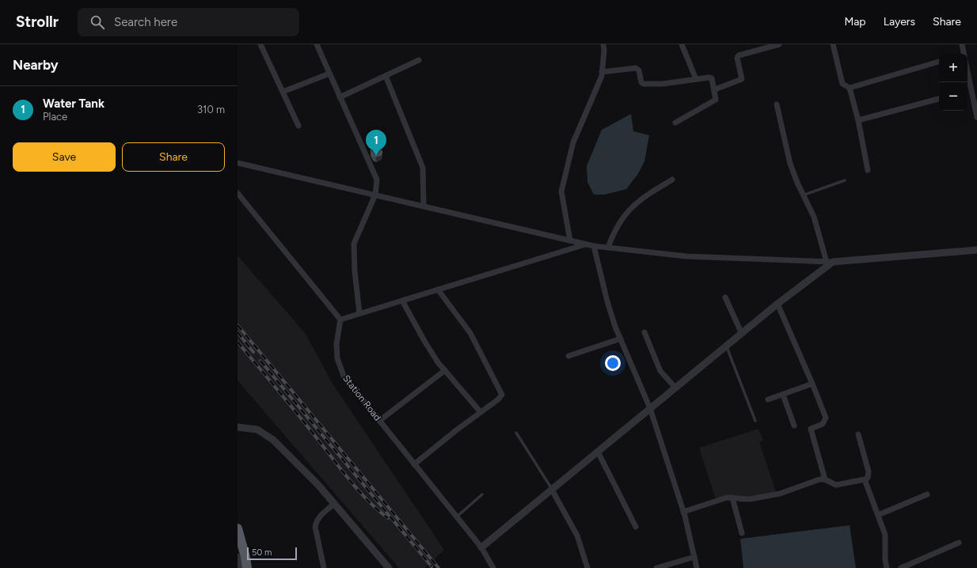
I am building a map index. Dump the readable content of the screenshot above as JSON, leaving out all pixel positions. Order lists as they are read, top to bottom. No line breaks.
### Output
{"streets":{"street":["Station Road"]},"scale_bar":"50 m","page":{"header":"Strollr","search":"Search here","nav":["Map","Layers","Share"],"heading":"Nearby","map_buttons":["+","−"],"list":[{"mark":"1","name":"Water Tank","note":"Place","value":"310 m"}],"pins":"1","buttons":["Save","Share"],"scale":"50 m"}}
